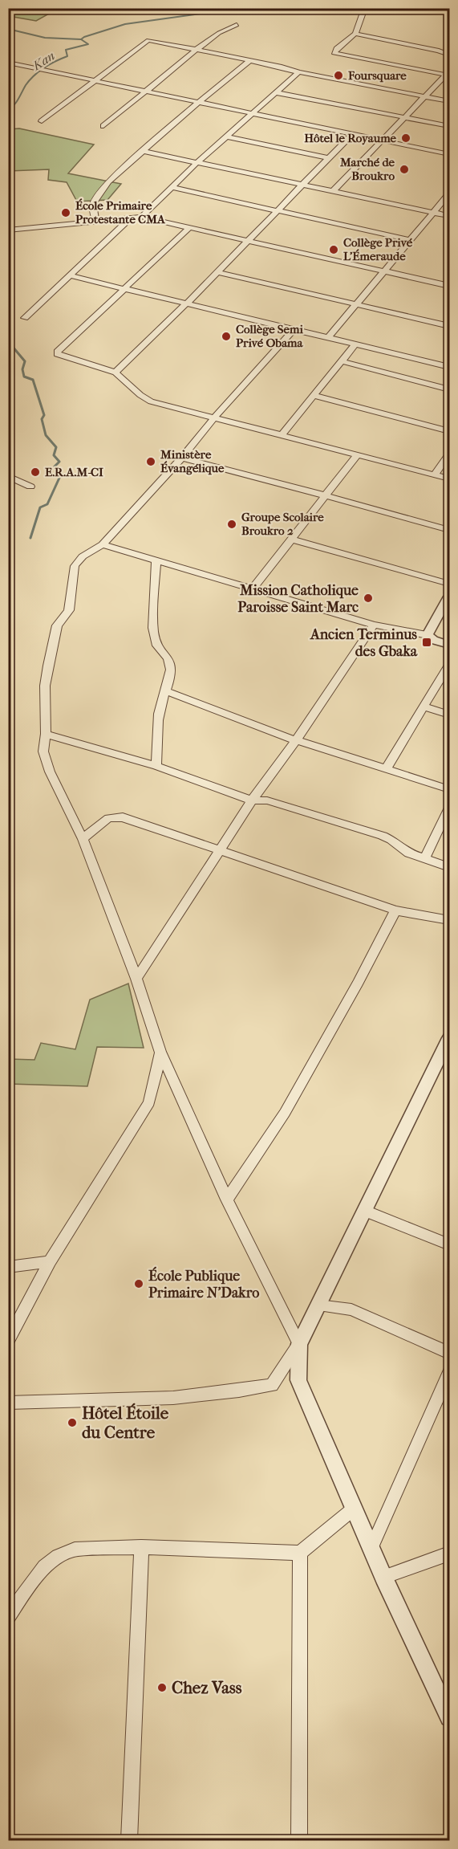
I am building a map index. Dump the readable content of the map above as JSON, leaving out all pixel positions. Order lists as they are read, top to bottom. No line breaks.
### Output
{"water":["Kan"],"places":{"other":["Foursquare","Hôtel le Royaume","Marché de Broukro","École Primaire Protestante CMA","Collège Privé L'Émeraude","Collège Semi Privé Obama","Ministère Évangélique","E.R.A.M-CI","Groupe Scolaire Broukro 2","Mission Catholique Paroisse Saint Marc","École Publique Primaire N'Dakro","Hôtel Étoile du Centre","Chez Vass"],"transit":["Ancien Terminus des Gbaka"]}}
